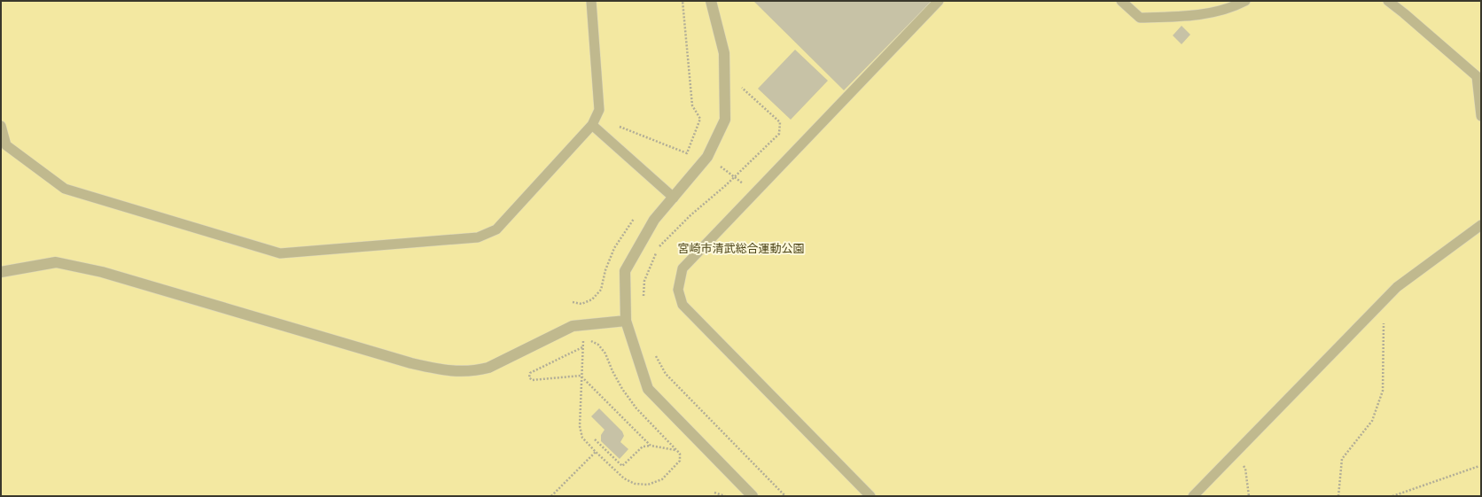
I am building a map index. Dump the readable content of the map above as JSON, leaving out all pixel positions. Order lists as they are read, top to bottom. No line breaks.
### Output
{"parks":["宮崎市清武総合運動公園"]}
